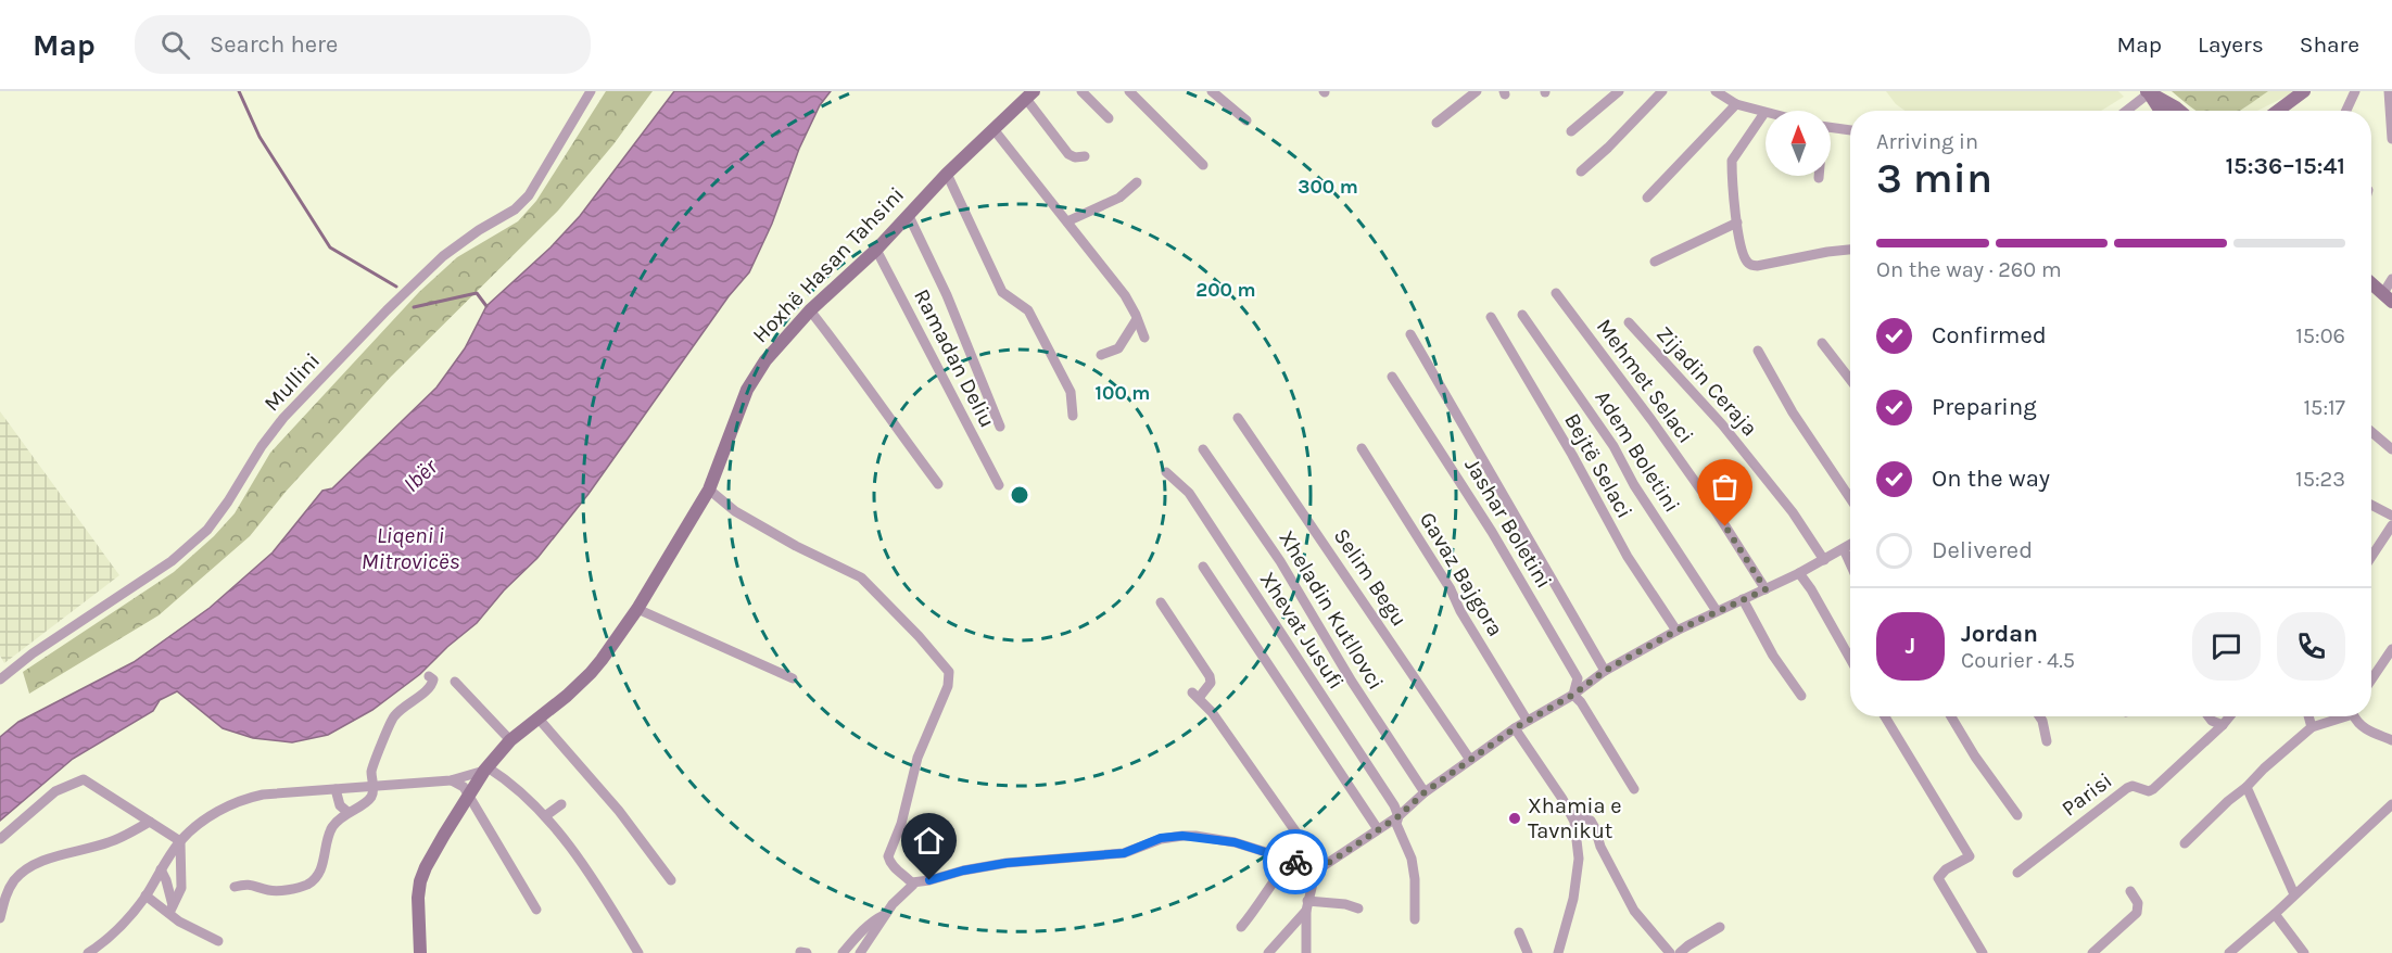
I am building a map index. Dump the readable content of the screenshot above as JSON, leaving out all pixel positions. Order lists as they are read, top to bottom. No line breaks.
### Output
{"streets":{"street":["Hoxhë Hasan Tahsini","Ramadan Deliu","Mehmet Selaci","Zijadin Ceraja","Mullini","Adem Boletini","Bejtë Selaci","Jashar Boletini","Gavaz Bajgora","Selim Begu","Xheladin Kutllovci","Xhevat Jusufi","Parisi"]},"crossings":[["Hoxhë Hasan Tahsini","Ramadan Deliu"]],"water":["Ibër","Liqeni i Mitrovicës"],"places":["Xhamia e Tavnikut"],"north":"top","page":{"header":"Map","search":"Search here","nav":["Map","Layers","Share"],"heading":["3 min","Arriving in","15:36–15:41"],"panel":["Jordan","Courier · 4.5"],"bar":"On the way · 260 m","list":[["Confirmed","15:06"],["Preparing","15:17"],["On the way","15:23"],"Delivered"],"round":"J"},"rings":["300 m","200 m","100 m"]}
